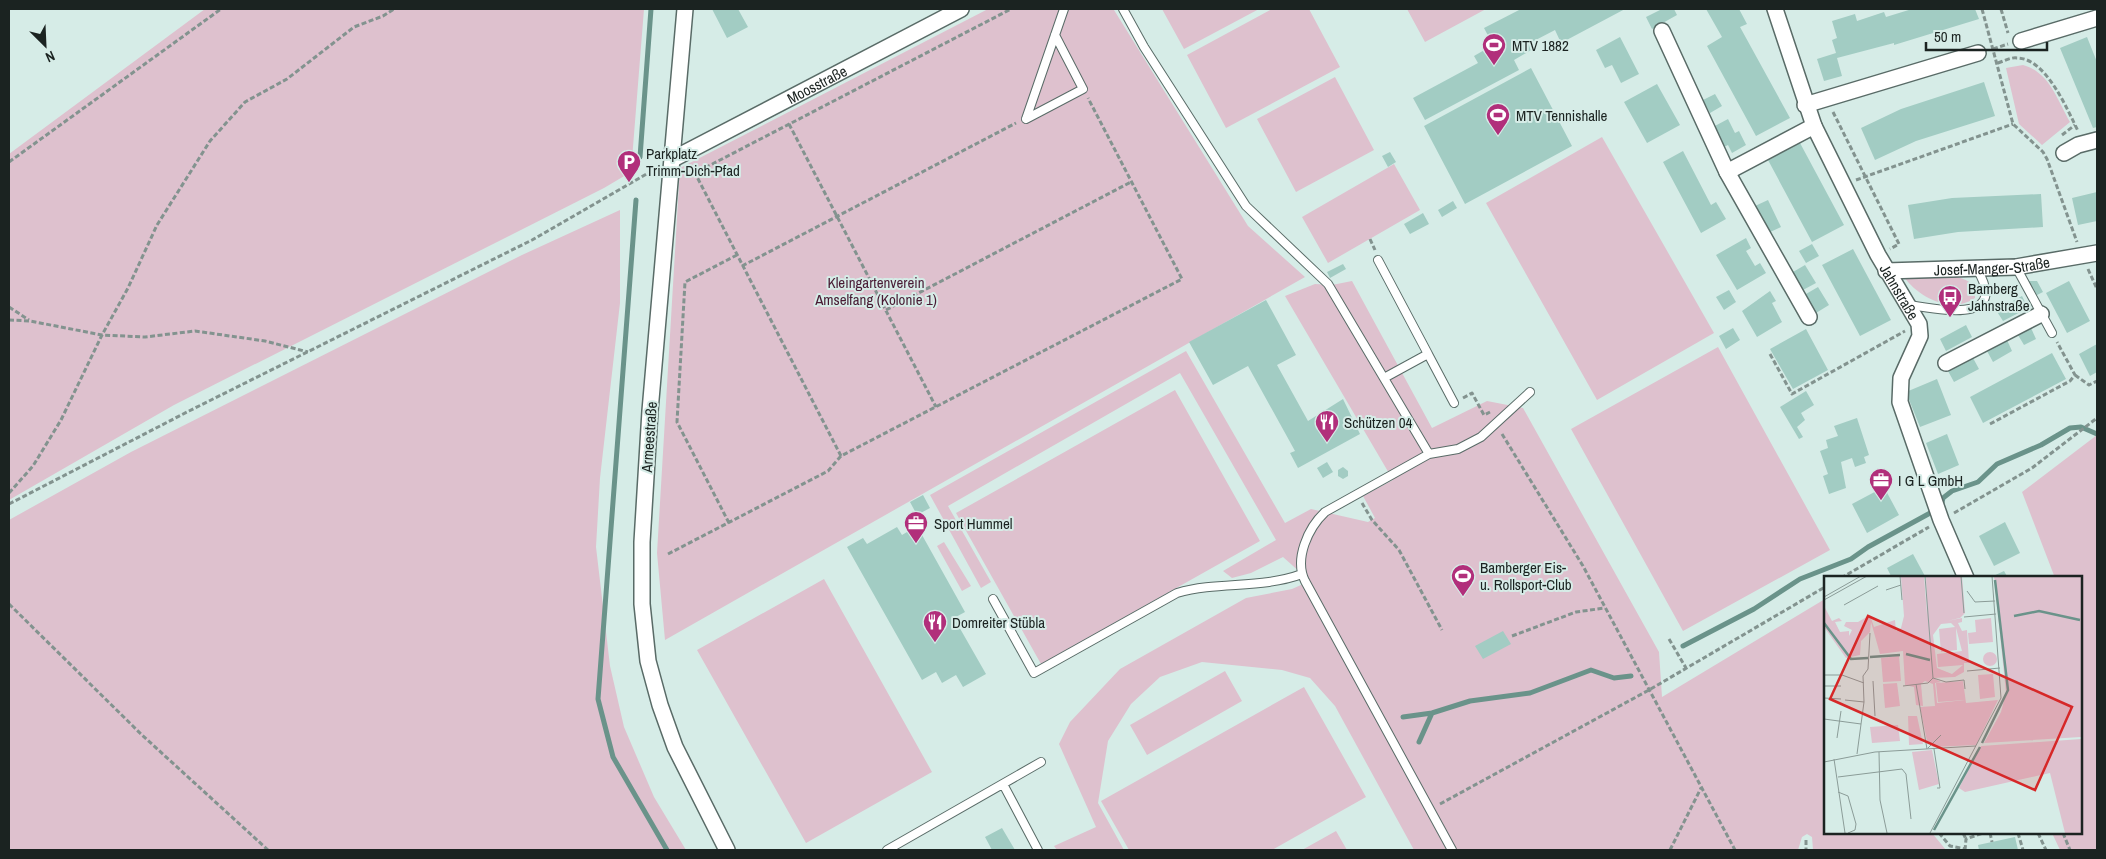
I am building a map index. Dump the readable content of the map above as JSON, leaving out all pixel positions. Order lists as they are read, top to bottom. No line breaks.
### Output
{"streets":{"street":["Moosstraße","Josef-Manger-Straße","Jahnstraße","Armeestraße"]},"crossings":[["Moosstraße","Armeestraße"],["Josef-Manger-Straße","Jahnstraße"]],"parks":["Kleingartenverein Amselfang (Kolonie 1)"],"places":{"sports":["MTV 1882","MTV Tennishalle","Bamberger Eis- u. Rollsport-Club"],"parking":["Parkplatz Trimm-Dich-Pfad"],"bus stop":["Bamberg Jahnstraße"],"restaurant":["Schützen 04","Domreiter Stübla"],"office":["I G L GmbH","Sport Hummel"]},"scale_bar":"50 m","north":"bottom right"}
